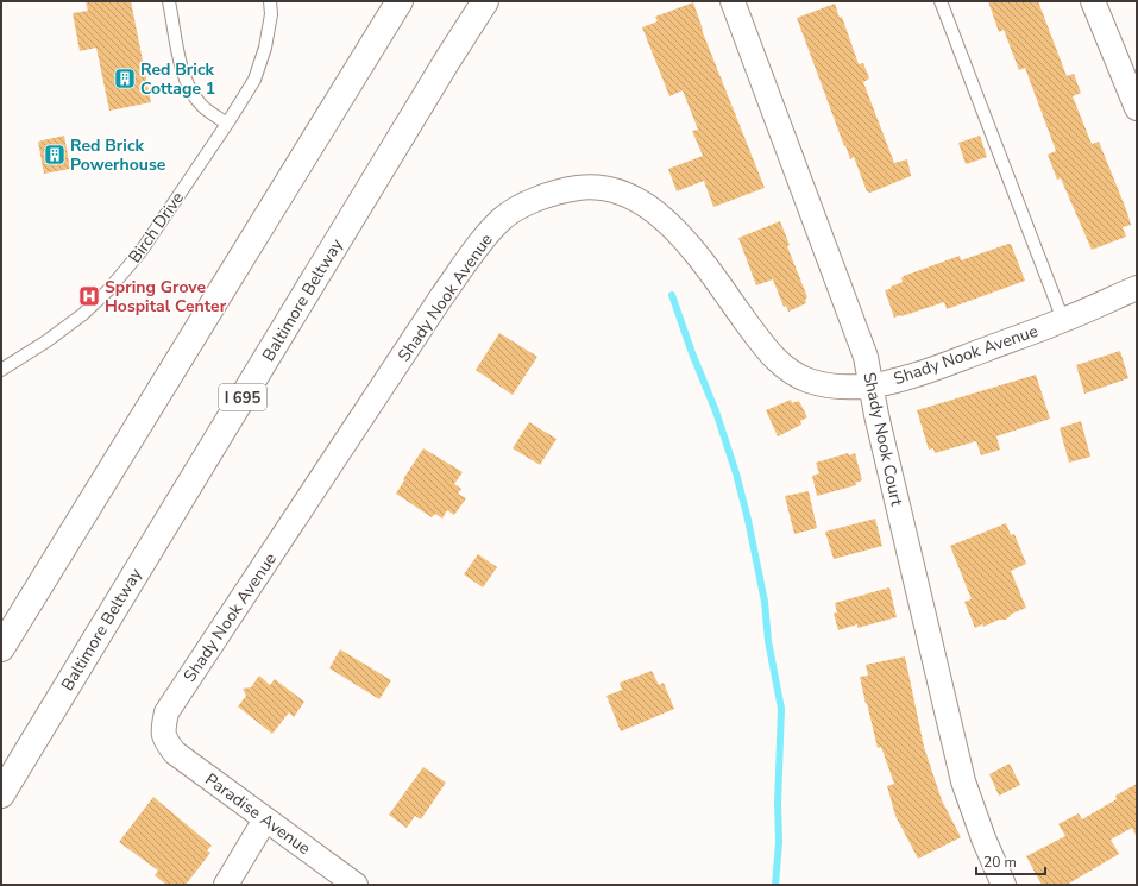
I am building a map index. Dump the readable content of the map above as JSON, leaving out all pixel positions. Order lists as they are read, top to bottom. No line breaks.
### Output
{"streets":{"highway":["Baltimore Beltway","I 695"],"street":["Shady Nook Avenue","Shady Nook Court","Paradise Avenue"],"lane":["Birch Drive"]},"crossings":[["Shady Nook Avenue","Shady Nook Court"],["Shady Nook Avenue","Paradise Avenue"]],"places":{"building":["Red Brick Cottage 1","Red Brick Powerhouse"],"hospital":["Spring Grove Hospital Center"]},"scale_bar":"20 m"}
